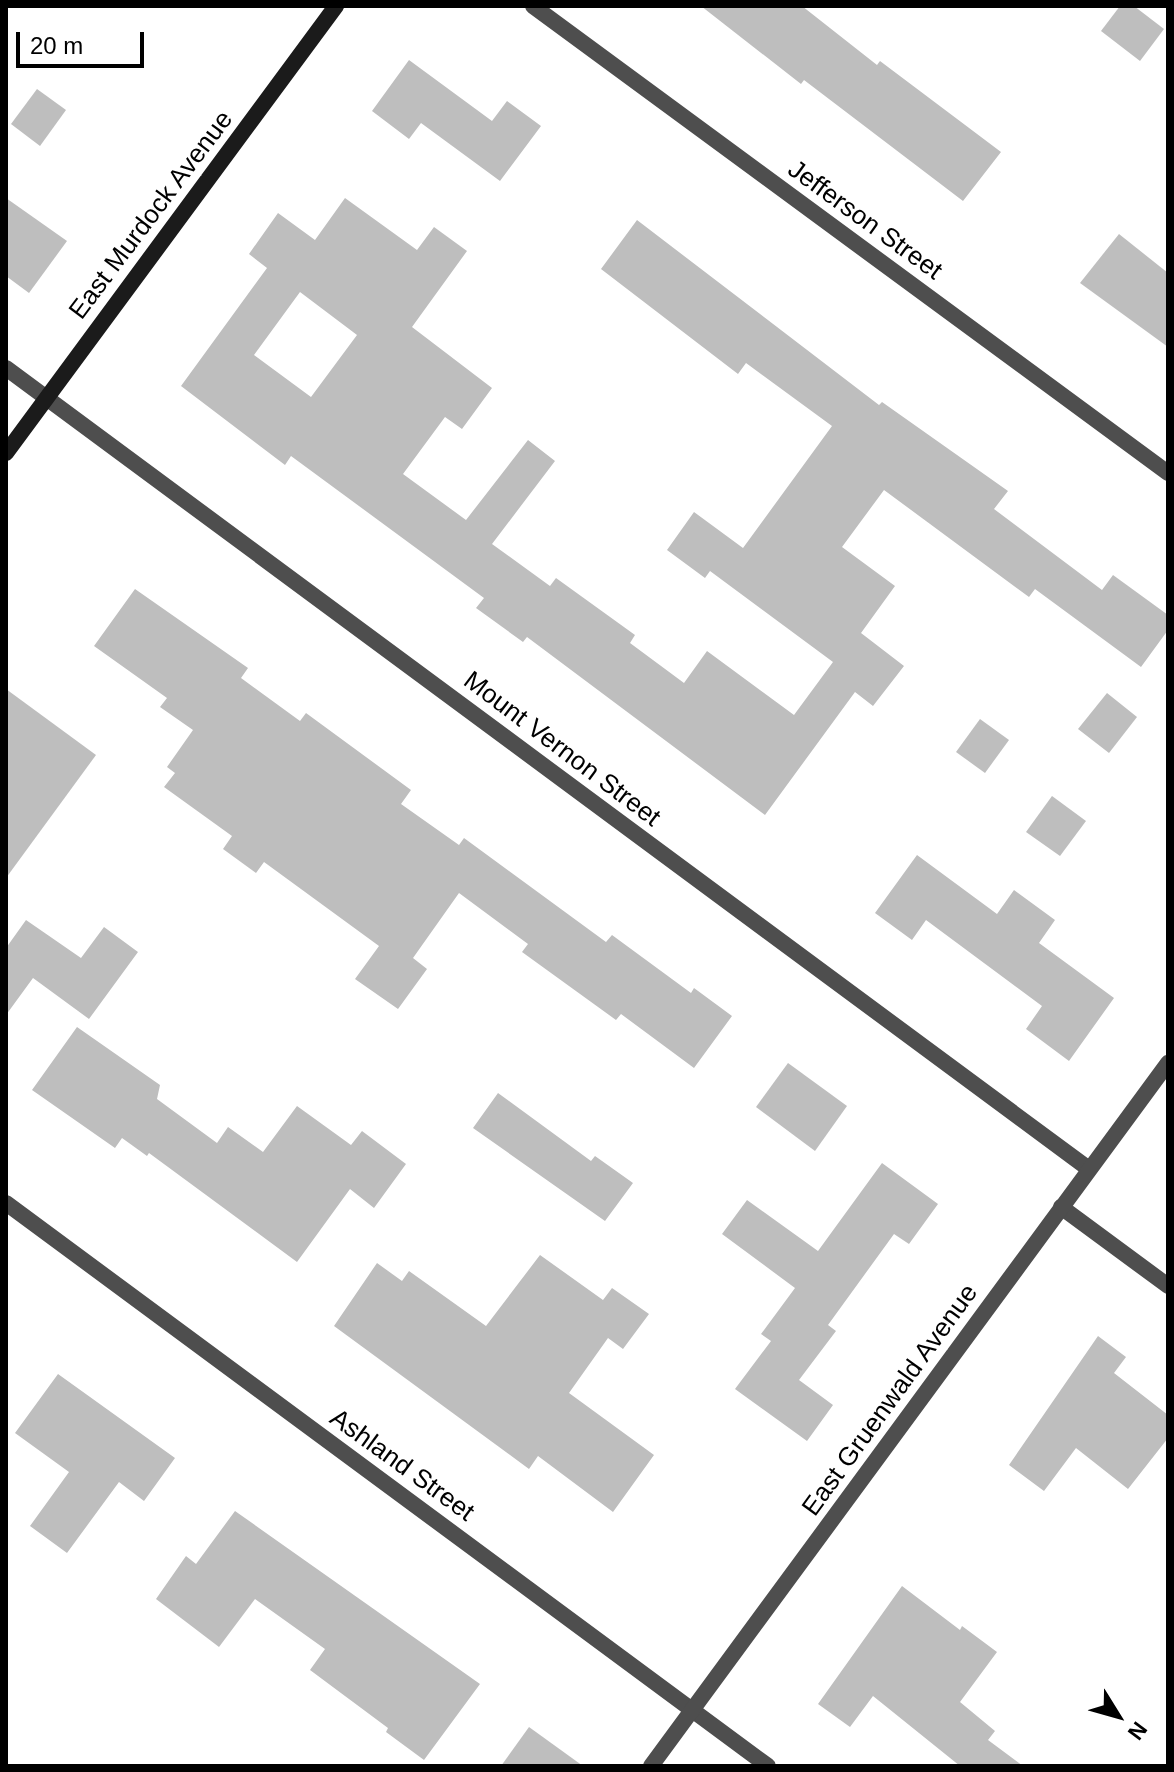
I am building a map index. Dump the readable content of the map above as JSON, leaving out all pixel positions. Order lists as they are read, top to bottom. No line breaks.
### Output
{"streets":{"main road":["East Murdock Avenue"],"street":["Jefferson Street","Mount Vernon Street","East Gruenwald Avenue","Ashland Street"]},"crossings":[["East Murdock Avenue","Mount Vernon Street"],["Mount Vernon Street","East Gruenwald Avenue"],["East Gruenwald Avenue","Ashland Street"]],"scale_bar":"20 m","north":"bottom right"}
